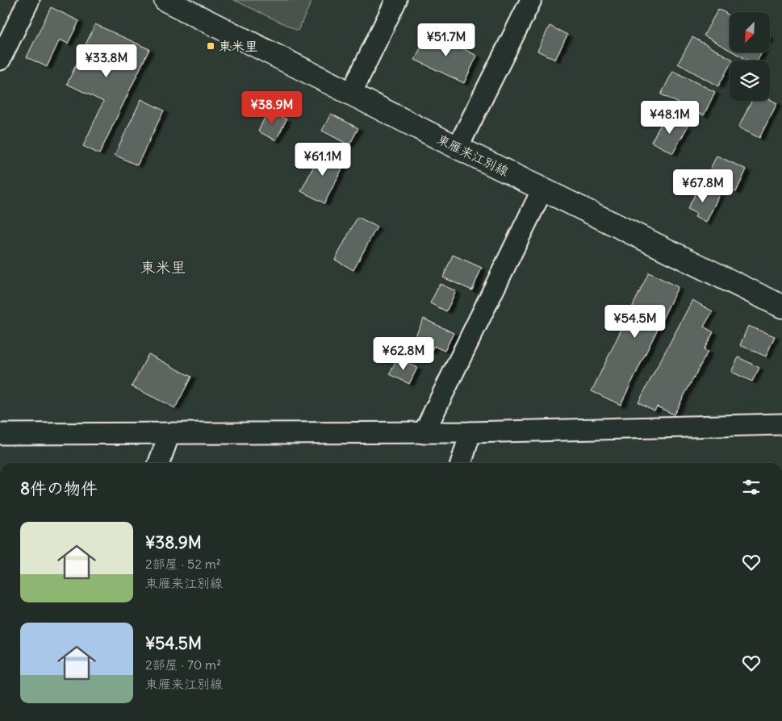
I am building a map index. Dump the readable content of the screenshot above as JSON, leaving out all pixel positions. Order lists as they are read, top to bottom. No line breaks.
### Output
{"streets":{"main road":["東雁来江別線"]},"districts":["東米里"],"places":{"transit":["東米里"]},"north":"bottom left","page":{"price":["¥51.7M","¥33.8M","¥38.9M","¥48.1M","¥61.1M","¥67.8M","¥54.5M","¥62.8M"],"heading":"8件の物件","list":[{"name":"¥38.9M","note":"2部屋 · 52 m² · 東雁来江別線"},{"name":"¥54.5M","note":"2部屋 · 70 m² · 東雁来江別線"}]}}
